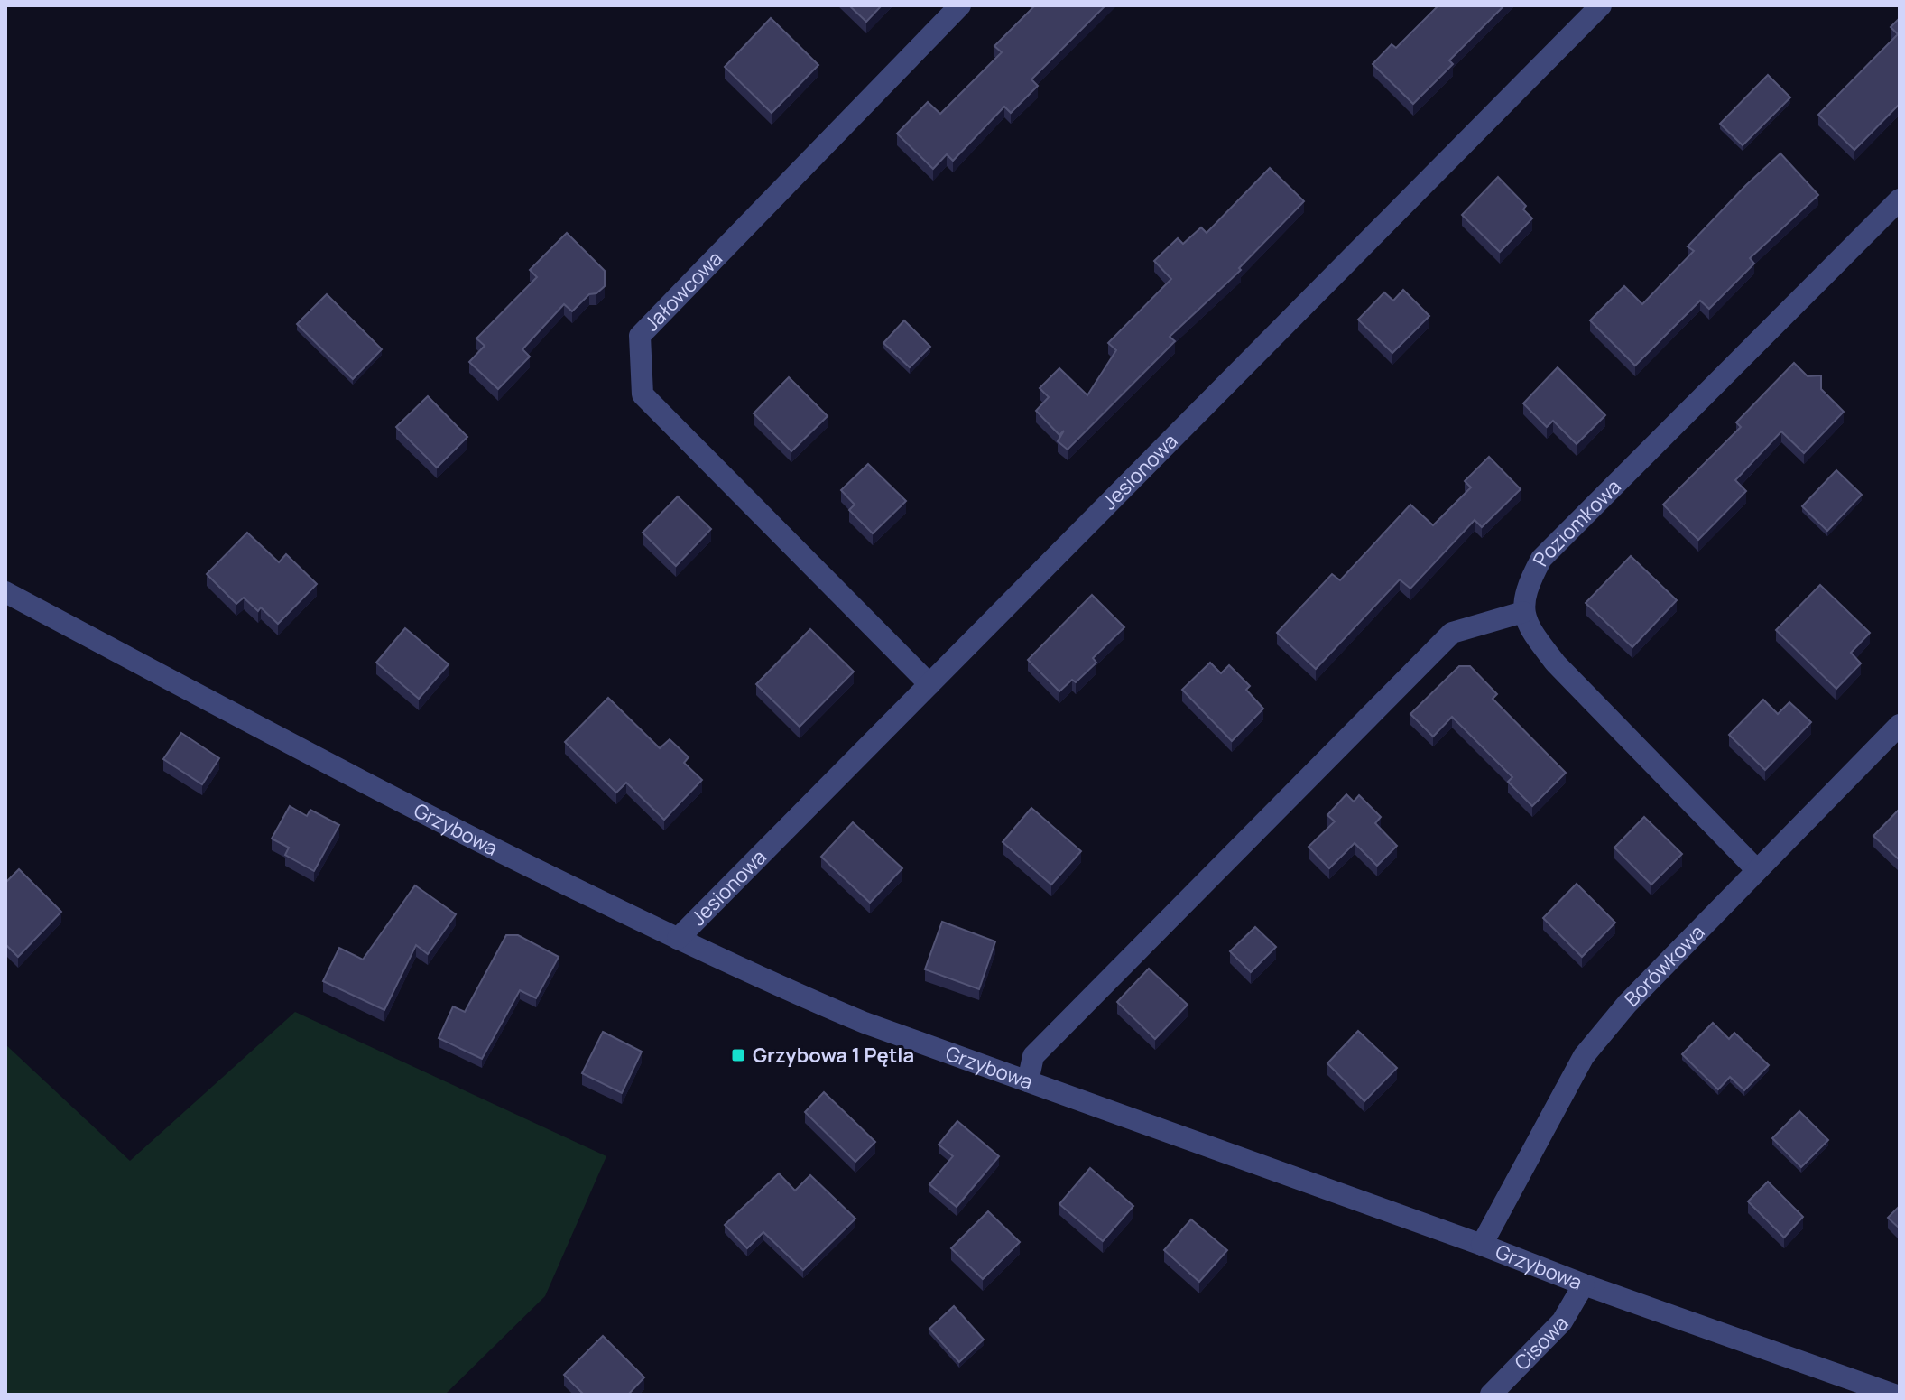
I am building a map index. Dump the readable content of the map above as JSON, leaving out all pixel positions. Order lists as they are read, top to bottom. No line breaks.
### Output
{"streets":{"street":["Jałowcowa","Jesionowa","Poziomkowa","Grzybowa","Borówkowa","Cisowa"]},"crossings":[["Jałowcowa","Jesionowa"],["Jesionowa","Grzybowa"],["Grzybowa","Borówkowa"],["Grzybowa","Cisowa"]],"places":{"transit":["Grzybowa 1 Pętla"]}}
